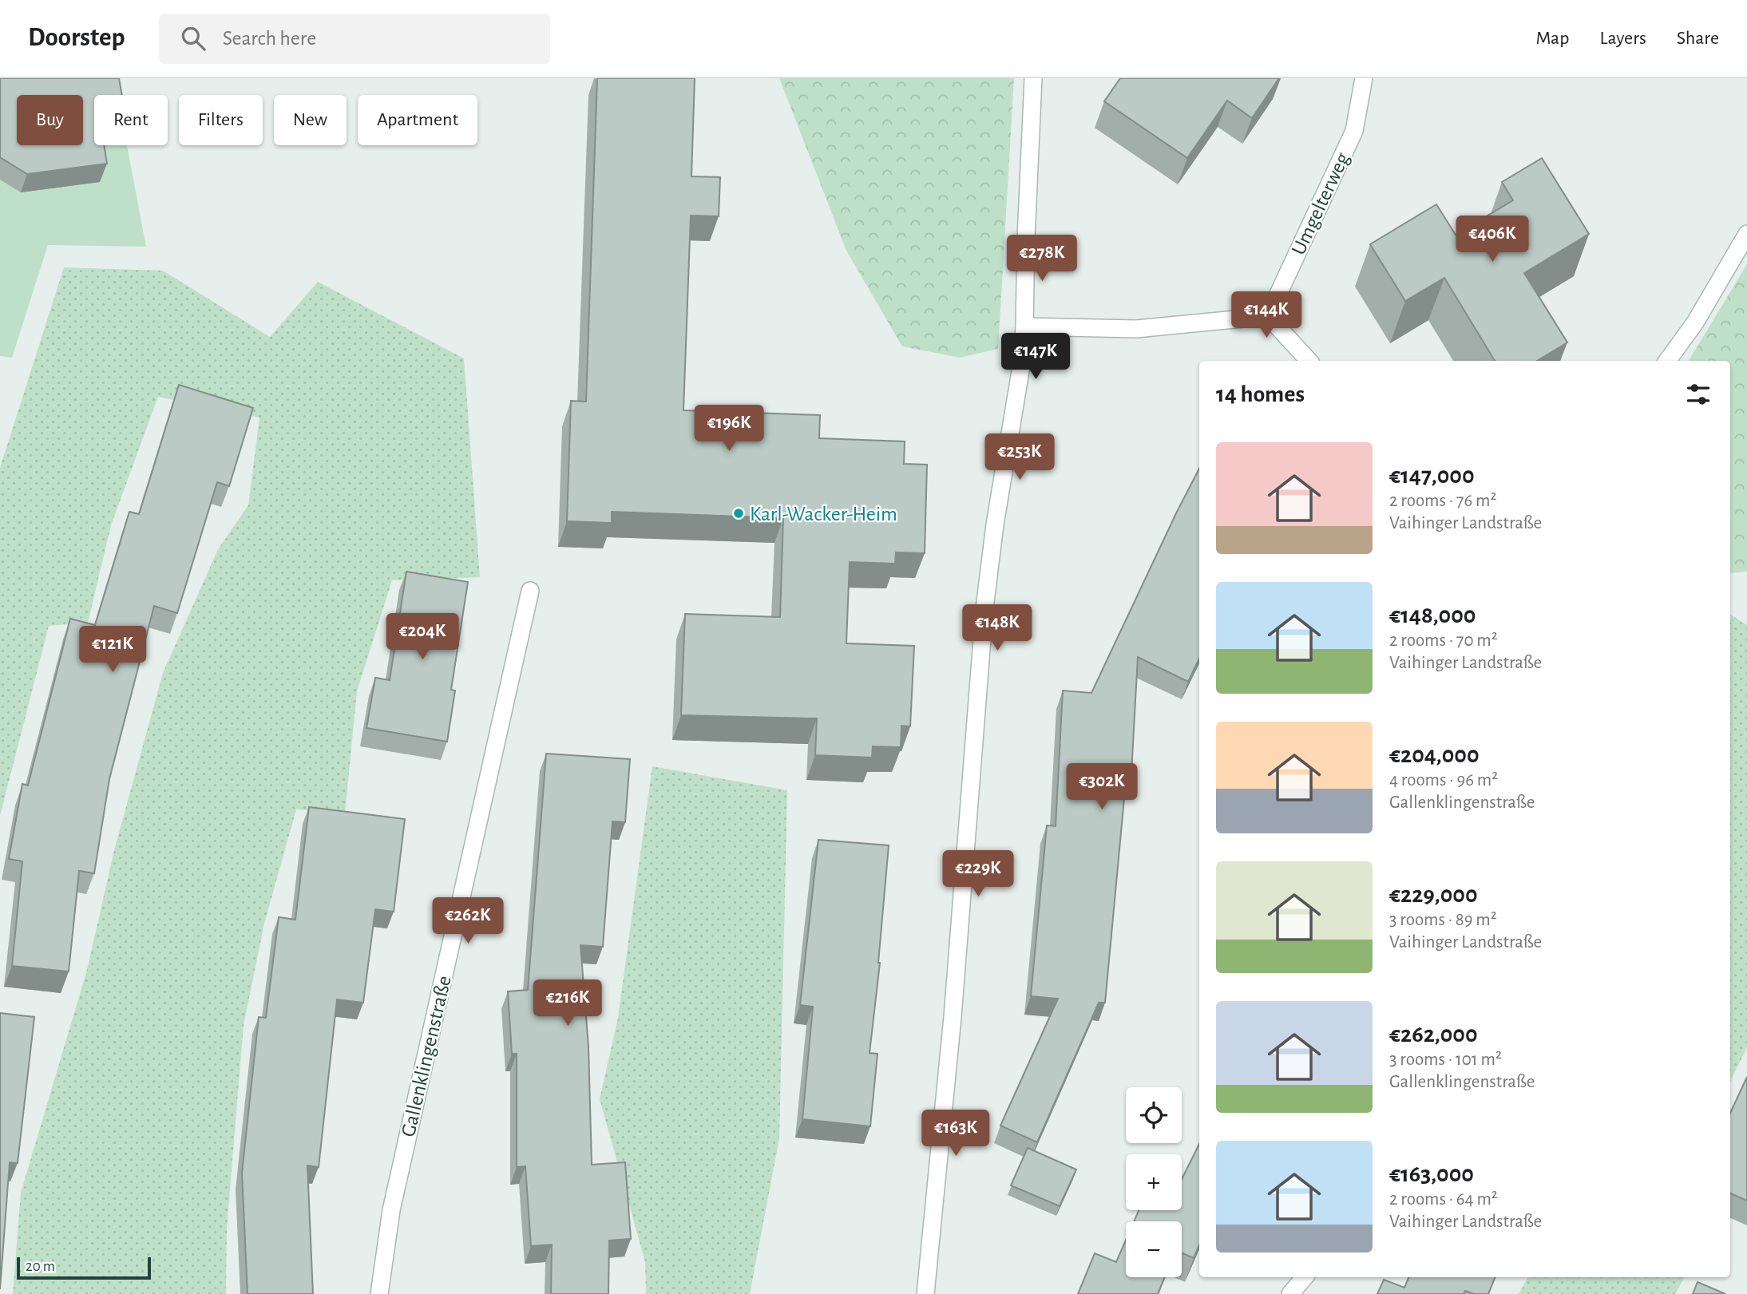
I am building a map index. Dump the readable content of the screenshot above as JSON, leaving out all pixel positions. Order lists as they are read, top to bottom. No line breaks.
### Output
{"streets":{"street":["Umgelterweg","Gallenklingenstraße"]},"places":["Karl-Wacker-Heim"],"scale_bar":"20 m","page":{"header":"Doorstep","search":"Search here","nav":["Map","Layers","Share"],"chip":["Buy","Rent","Filters","New","Apartment"],"price":["€406K","€278K","€144K","€147K","€196K","€253K","€148K","€204K","€121K","€302K","€229K","€262K","€216K","€163K"],"heading":"14 homes","list":[{"name":"€147,000","note":"2 rooms · 76 m² · Vaihinger Landstraße"},{"name":"€148,000","note":"2 rooms · 70 m² · Vaihinger Landstraße"},{"name":"€204,000","note":"4 rooms · 96 m² · Gallenklingenstraße"},{"name":"€229,000","note":"3 rooms · 89 m² · Vaihinger Landstraße"},{"name":"€262,000","note":"3 rooms · 101 m² · Gallenklingenstraße"},{"name":"€163,000","note":"2 rooms · 64 m² · Vaihinger Landstraße"}],"map_buttons":["+","−"],"scale":"20 m"}}
